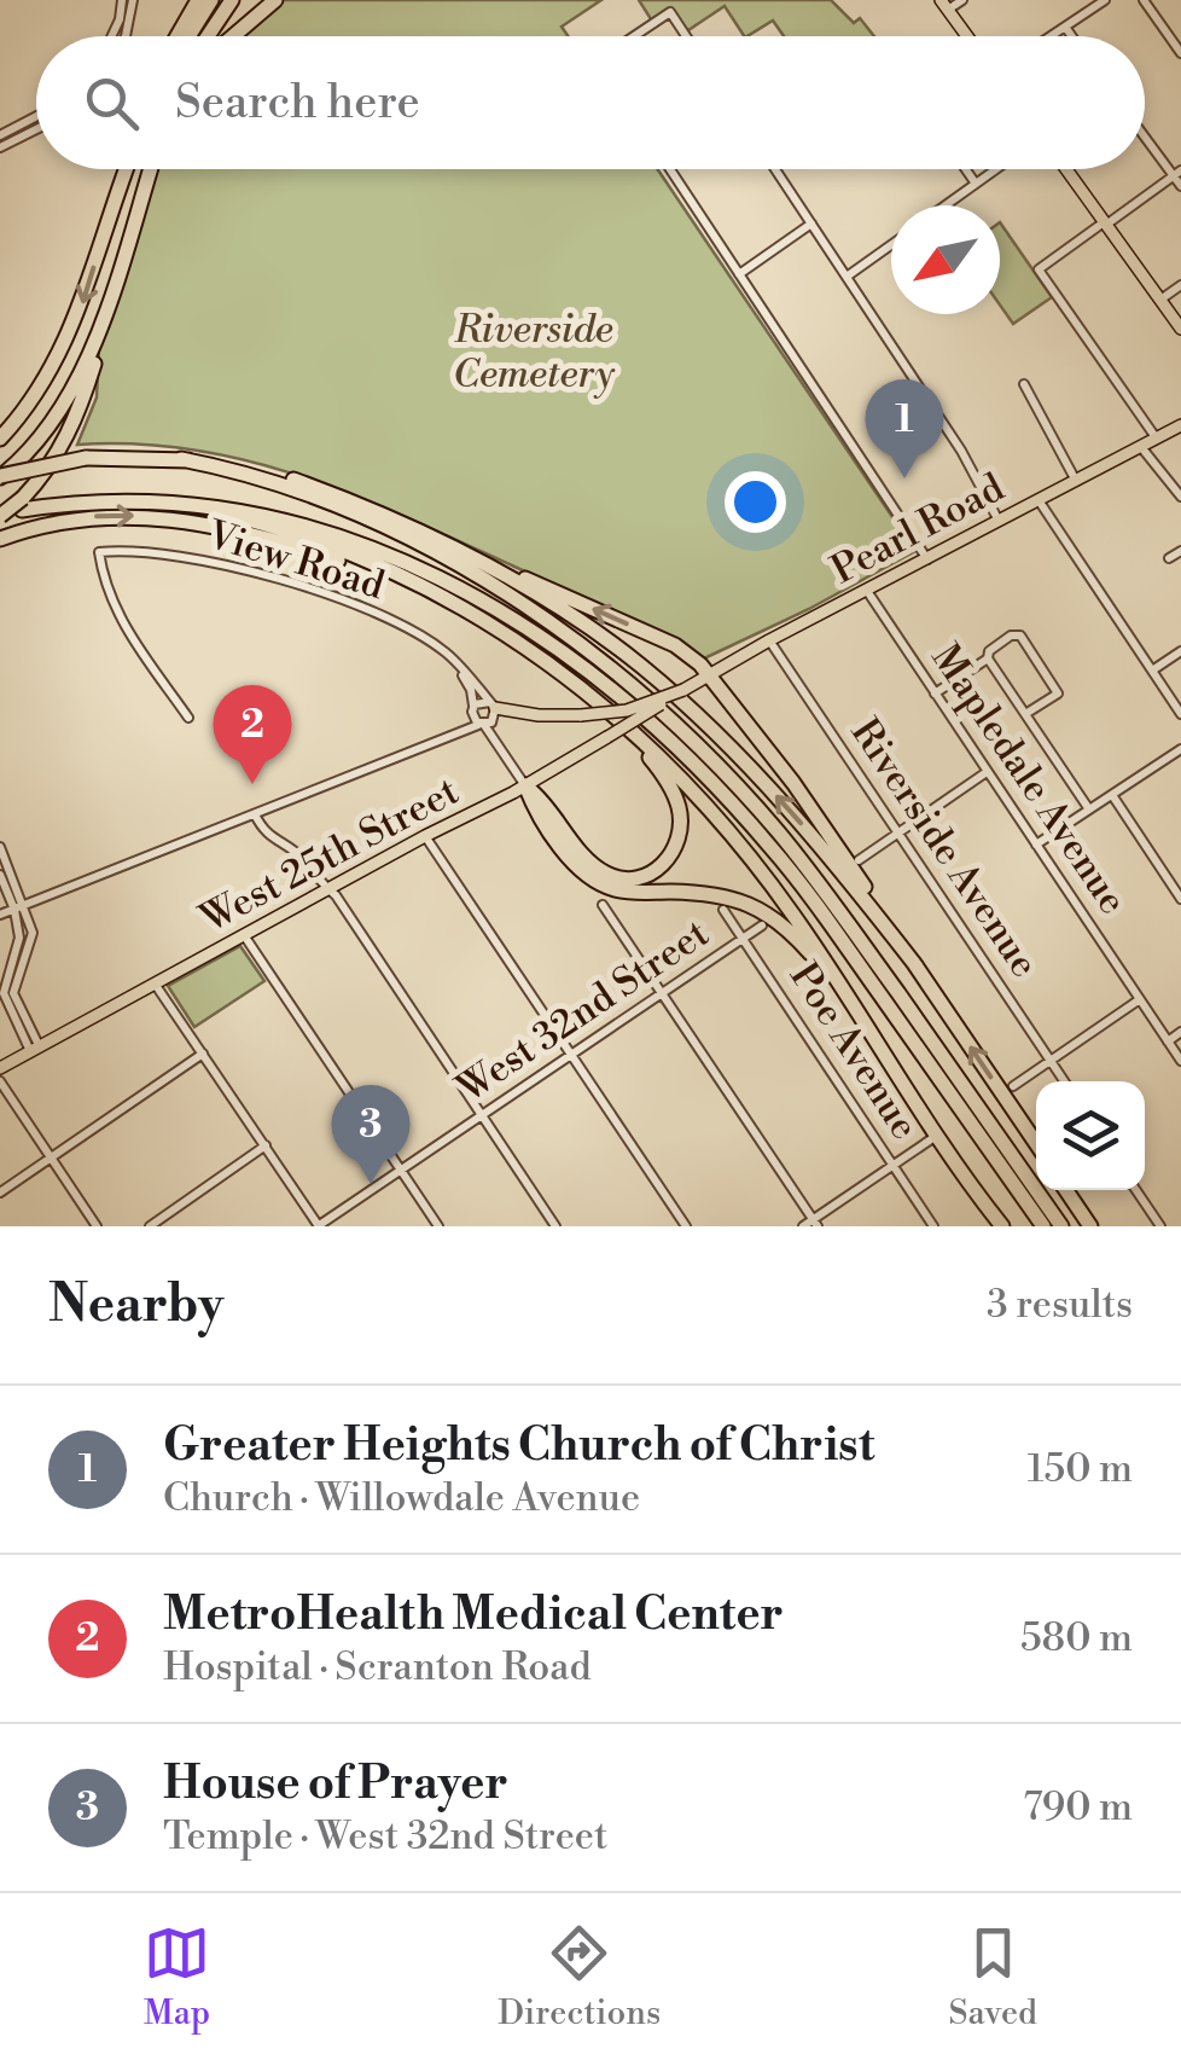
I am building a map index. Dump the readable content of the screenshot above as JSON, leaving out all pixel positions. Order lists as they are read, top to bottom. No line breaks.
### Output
{"streets":{"main road":["Pearl Road","West 25th Street"],"street":["View Road","Mapledale Avenue","Riverside Avenue","West 32nd Street","Poe Avenue"]},"crossings":[["Pearl Road","Mapledale Avenue"],["Pearl Road","Riverside Avenue"],["Pearl Road","West 25th Street"],["West 32nd Street","Poe Avenue"]],"parks":["Riverside Cemetery"],"north":"bottom left","page":{"search":"Search here","pins":["1","2","3"],"heading":["Nearby","3 results"],"list":[{"mark":"1","name":"Greater Heights Church of Christ","note":"Church · Willowdale Avenue","value":"150 m"},{"mark":"2","name":"MetroHealth Medical Center","note":"Hospital · Scranton Road","value":"580 m"},{"mark":"3","name":"House of Prayer","note":"Temple · West 32nd Street","value":"790 m"}],"nav":["Map","Directions","Saved"]}}
